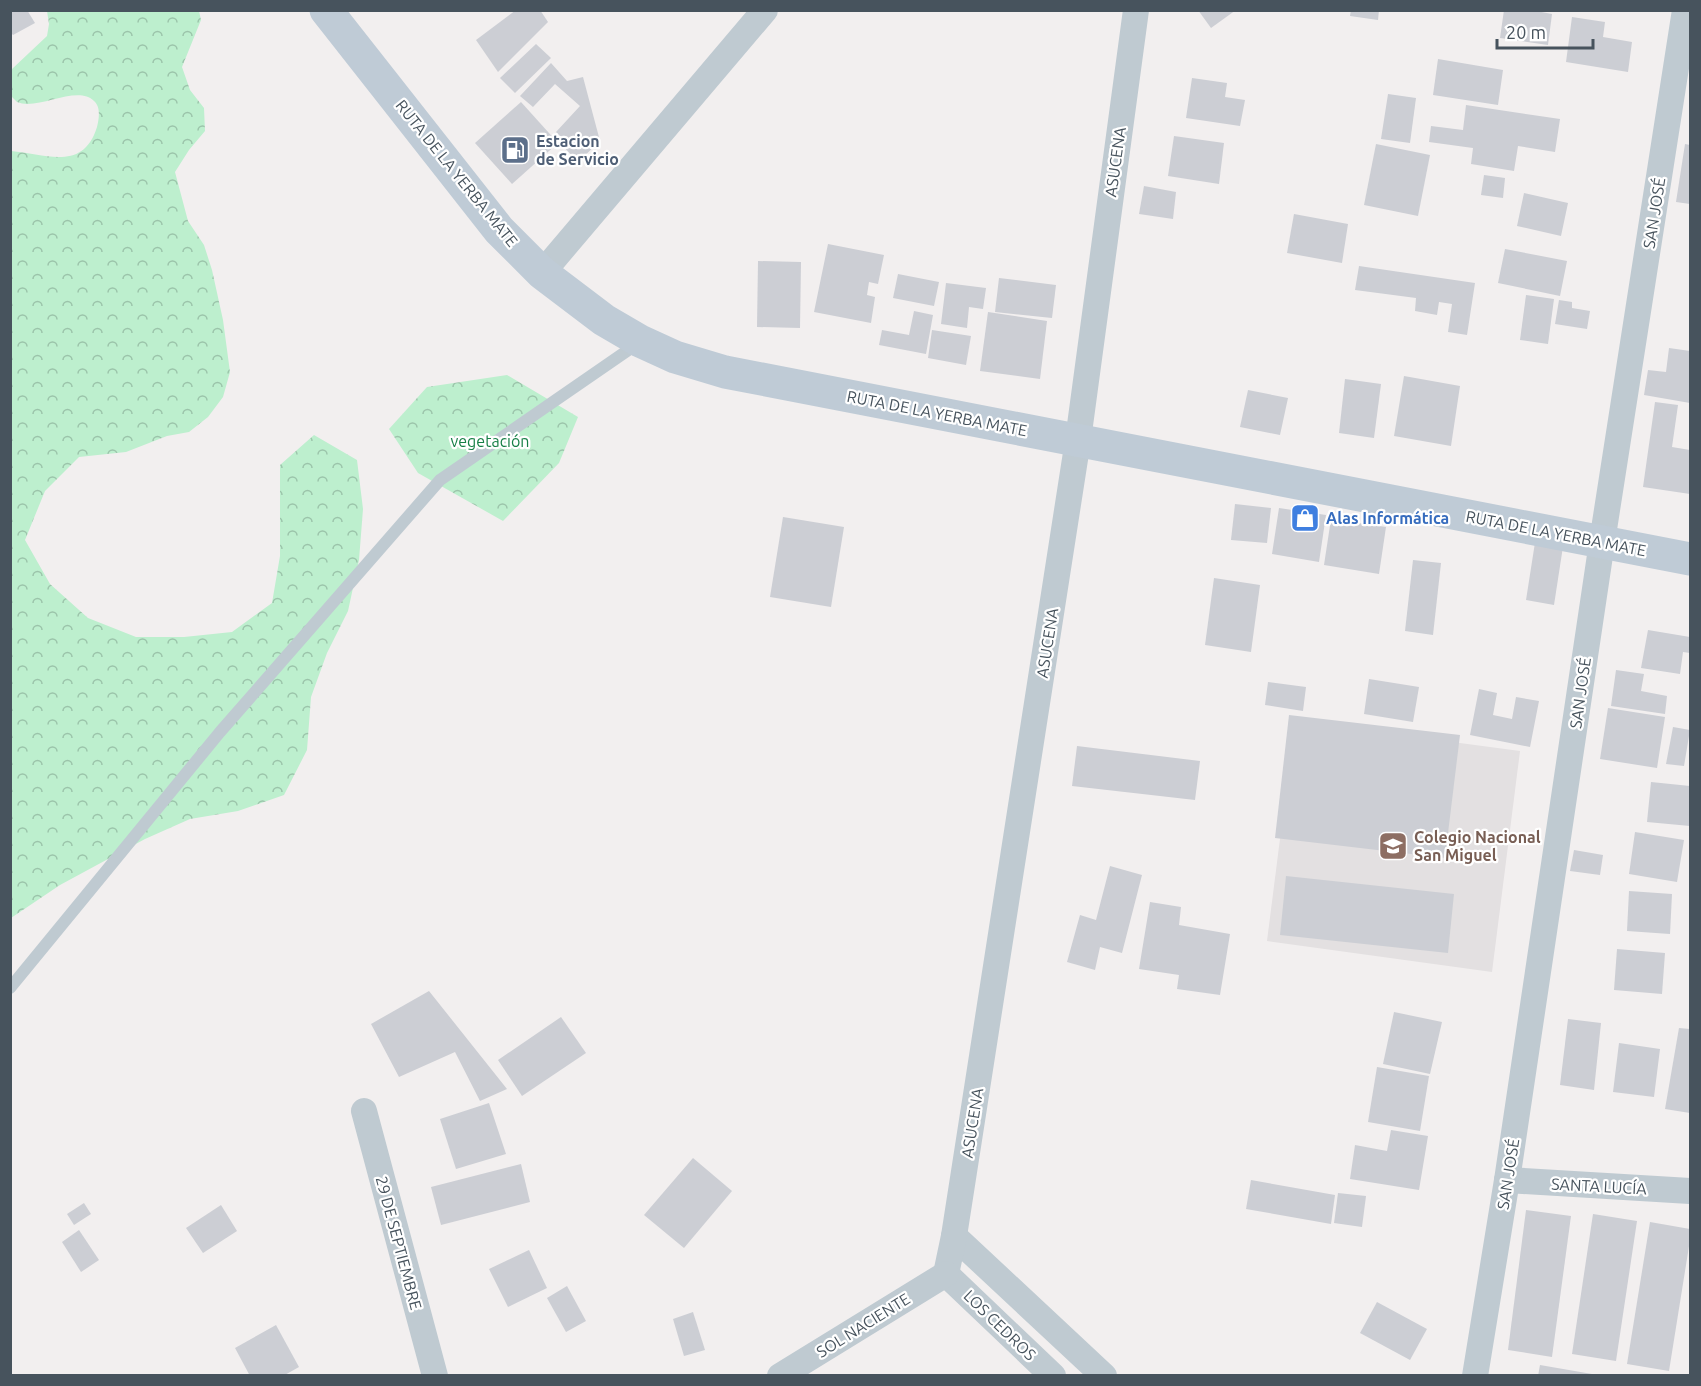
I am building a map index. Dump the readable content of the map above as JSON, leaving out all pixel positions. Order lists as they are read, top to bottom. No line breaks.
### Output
{"streets":{"main road":["RUTA DE LA YERBA MATE"],"street":["ASUCENA","SAN JOSÉ","SANTA LUCÍA","29 DE SEPTIEMBRE","SOL NACIENTE","LOS CEDROS"]},"crossings":[["ASUCENA","RUTA DE LA YERBA MATE"],["ASUCENA","SOL NACIENTE"],["ASUCENA","LOS CEDROS"],["RUTA DE LA YERBA MATE","SAN JOSÉ"],["SAN JOSÉ","SANTA LUCÍA"],["SOL NACIENTE","LOS CEDROS"]],"parks":["vegetación"],"places":{"fuel station":["Estacion de Servicio"],"shop":["Alas Informática"],"school or university":["Colegio Nacional San Miguel"]},"scale_bar":"20 m"}
